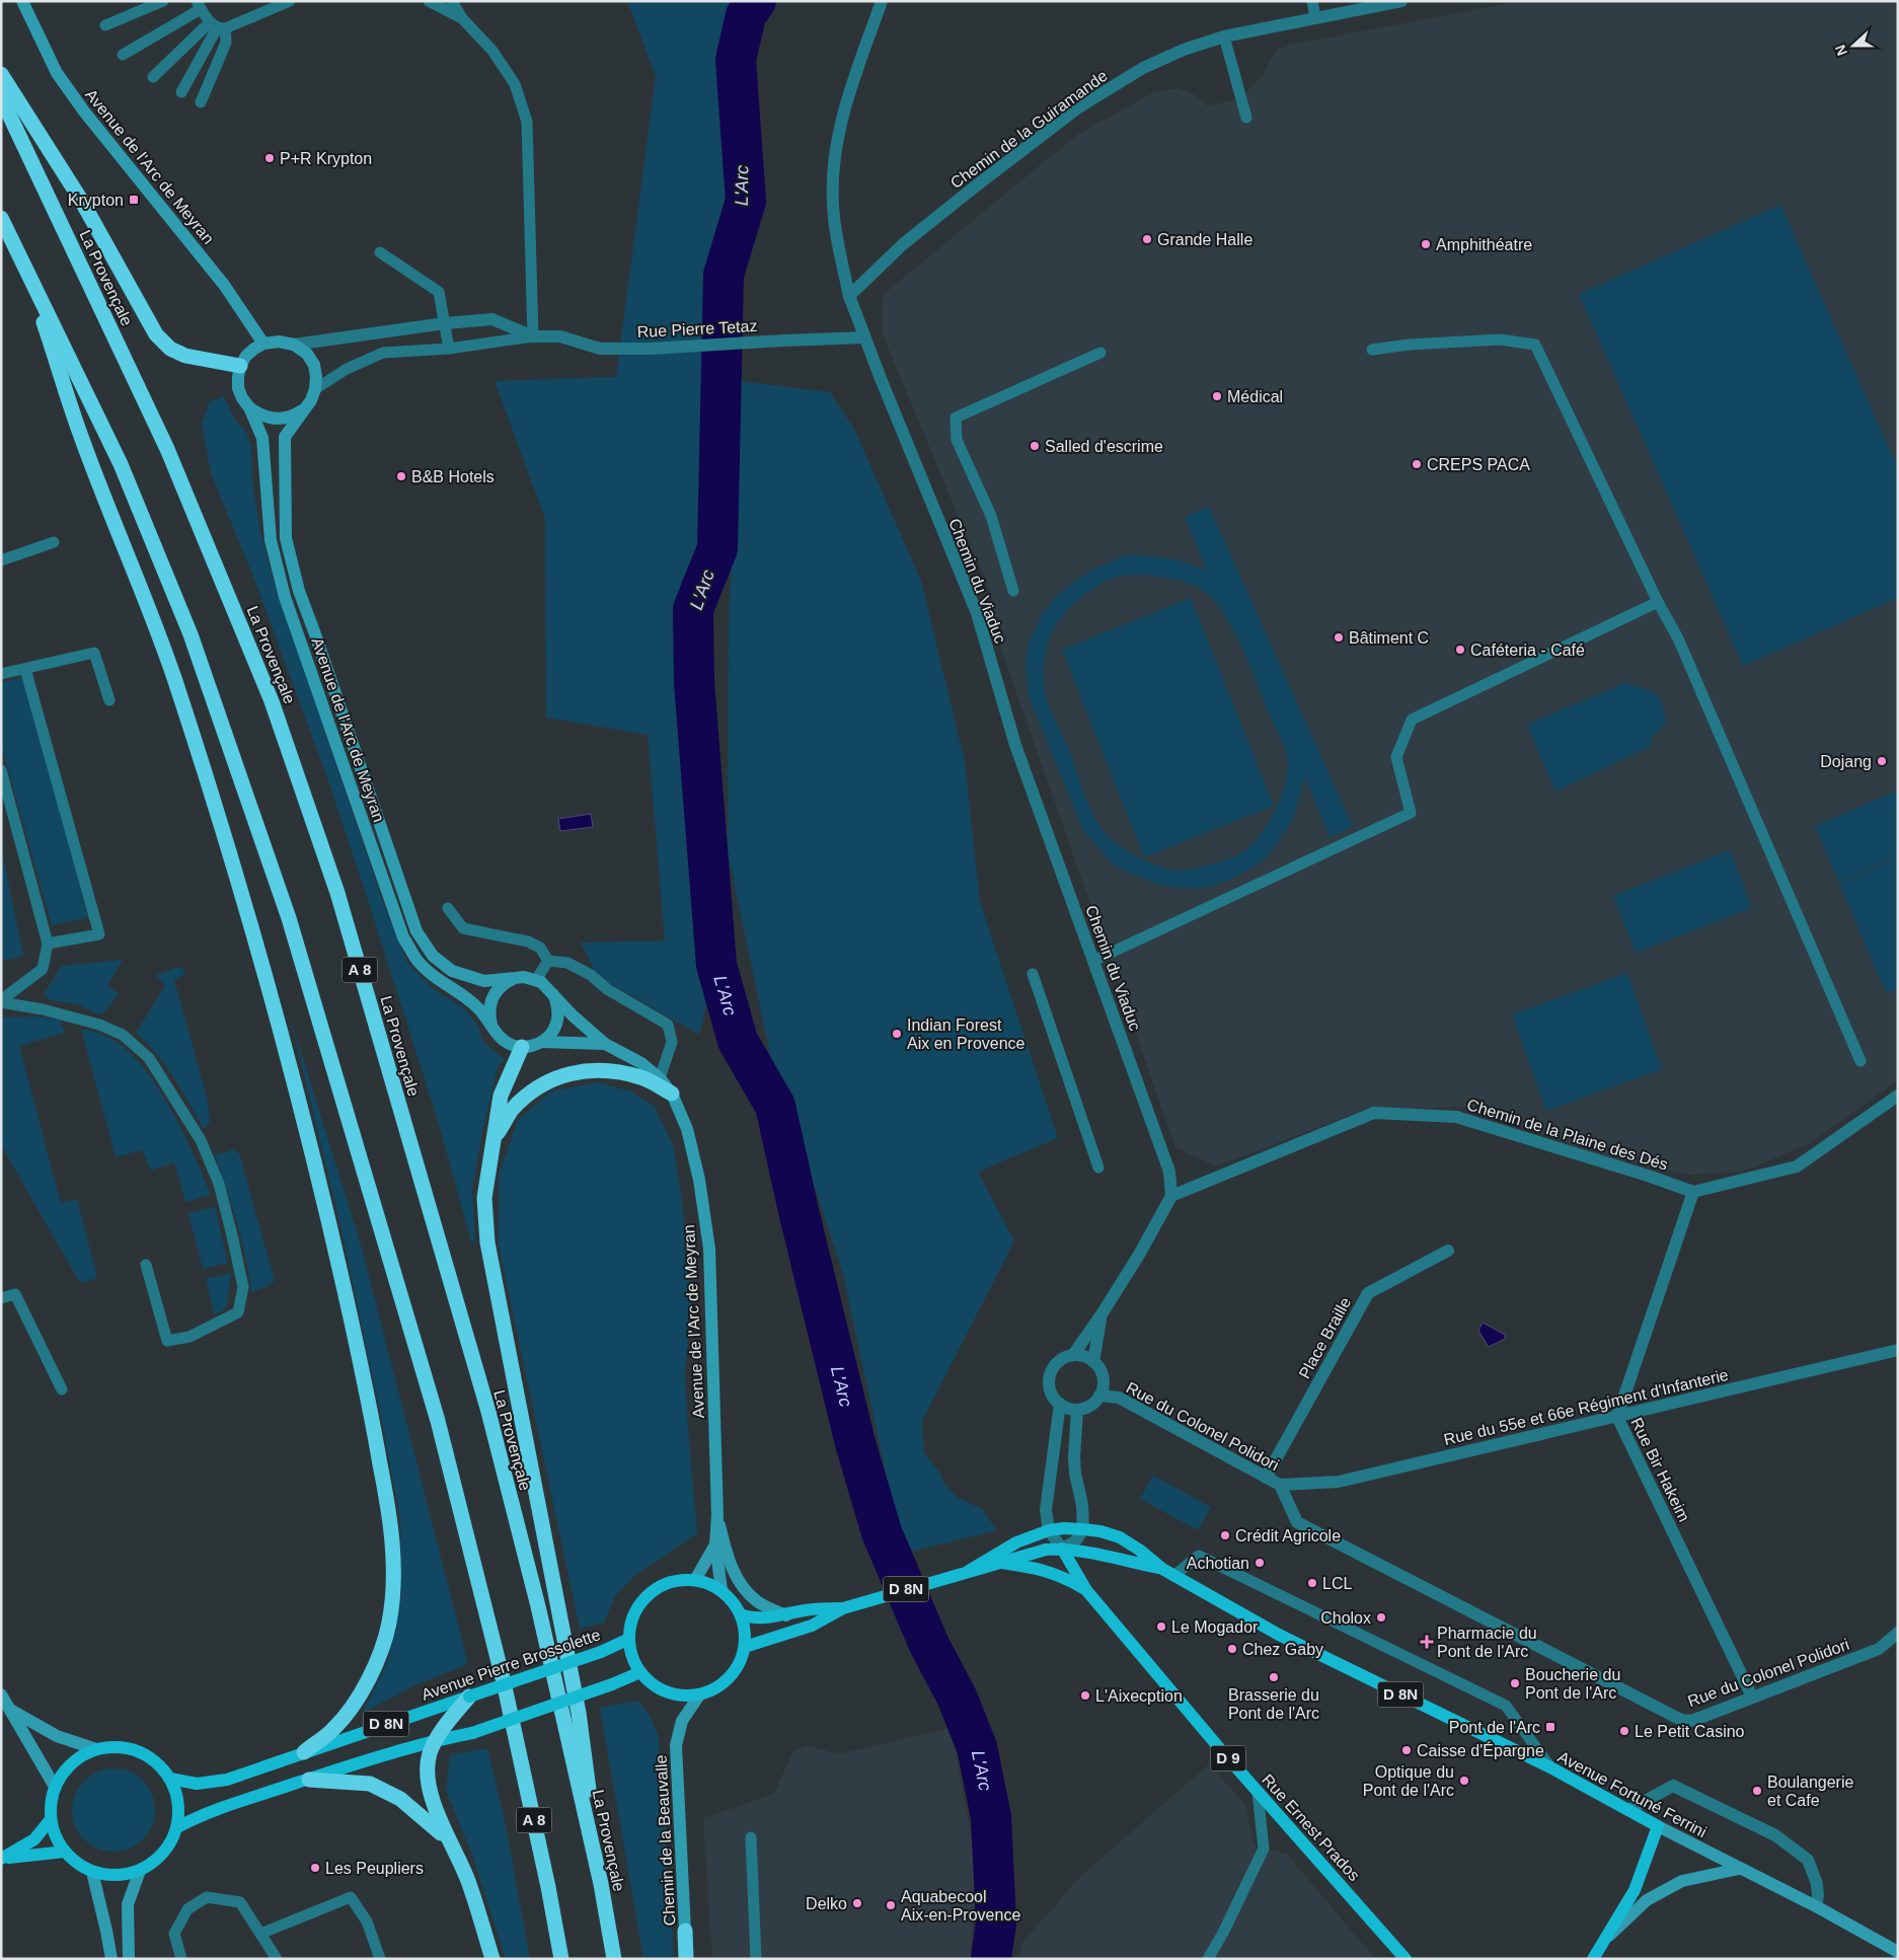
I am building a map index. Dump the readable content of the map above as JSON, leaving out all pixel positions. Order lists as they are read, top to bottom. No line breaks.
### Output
{"streets":{"highway":["La Provençale","A 8"],"main road":["Avenue de l'Arc de Meyran","D 8N","Avenue Pierre Brossolette","D 9","Avenue Fortuné Ferrini","Rue Ernest Prados","Chemin de la Beauvalle"],"street":["Chemin de la Guiramande","Rue Pierre Tetaz","Chemin du Viaduc","Chemin de la Plaine des Dés","Place Braille","Rue du 55e et 66e Régiment d'Infanterie","Rue du Colonel Polidori","Rue Bir Hakeim"]},"crossings":[["Chemin de la Guiramande","Chemin du Viaduc"],["Avenue de l'Arc de Meyran","Rue Pierre Tetaz"],["Avenue de l'Arc de Meyran","D 8N"],["Avenue de l'Arc de Meyran","Avenue Pierre Brossolette"],["Avenue de l'Arc de Meyran","Chemin de la Beauvalle"],["Rue Pierre Tetaz","Chemin du Viaduc"],["Chemin du Viaduc","Chemin de la Plaine des Dés"],["Chemin de la Plaine des Dés","Rue Bir Hakeim"],["Place Braille","Rue du Colonel Polidori"],["Rue du 55e et 66e Régiment d'Infanterie","Rue du Colonel Polidori"],["Rue du 55e et 66e Régiment d'Infanterie","Rue Bir Hakeim"],["Rue du Colonel Polidori","Rue Bir Hakeim"],["D 8N","Avenue Pierre Brossolette"],["D 8N","Avenue Fortuné Ferrini"],["D 8N","Chemin de la Beauvalle"],["Avenue Pierre Brossolette","Chemin de la Beauvalle"]],"water":["L'Arc"],"places":{"other":["P+R Krypton","Grande Halle","Amphithéatre","Médical","Salled d'escrime","CREPS PACA","B&B Hotels","Bâtiment C","Caféteria - Café","Dojang","Indian Forest Aix en Provence","Crédit Agricole","Achotian","LCL","Cholox","Le Mogador","Chez Gaby","Brasserie du Pont de l'Arc","Boucherie du Pont de l'Arc","L'Aixecption","Le Petit Casino","Caisse d'Épargne","Optique du Pont de l'Arc","Boulangerie et Cafe","Les Peupliers","Delko","Aquabecool Aix-en-Provence"],"transit":["Krypton","Pont de l'Arc"],"health":["Pharmacie du Pont de l'Arc"]},"north":"left"}
